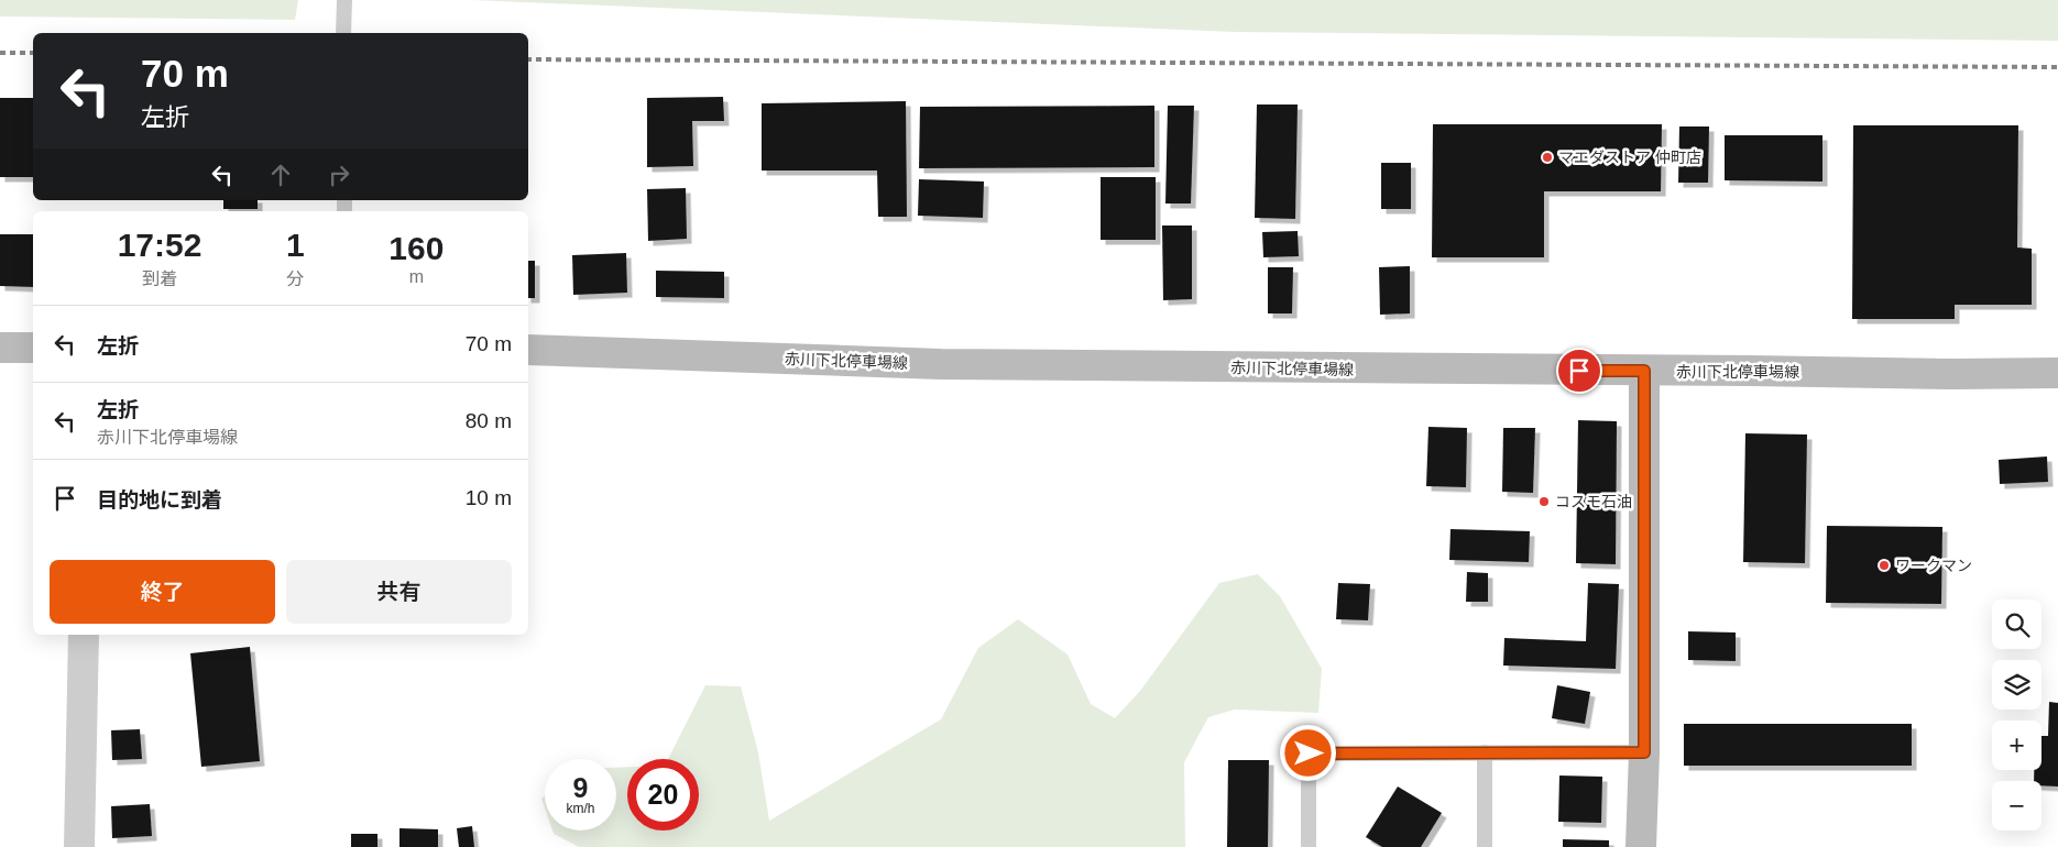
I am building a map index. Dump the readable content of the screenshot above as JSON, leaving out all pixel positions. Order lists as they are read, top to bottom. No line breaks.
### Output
{"streets":{"main road":["赤川下北停車場線"]},"places":["マエダストア 仲町店","コスモ石油","ワークマン"],"page":{"turn":["70 m","左折"],"eta":["17:52","到着","1","分","160","m"],"list":[{"name":"左折","value":"70 m"},{"name":"左折","note":"赤川下北停車場線","value":"80 m"},{"name":"目的地に到着","value":"10 m"}],"buttons":["終了","共有"],"map_buttons":["+","−"],"speed":"9 km/h","limit":"20"}}
